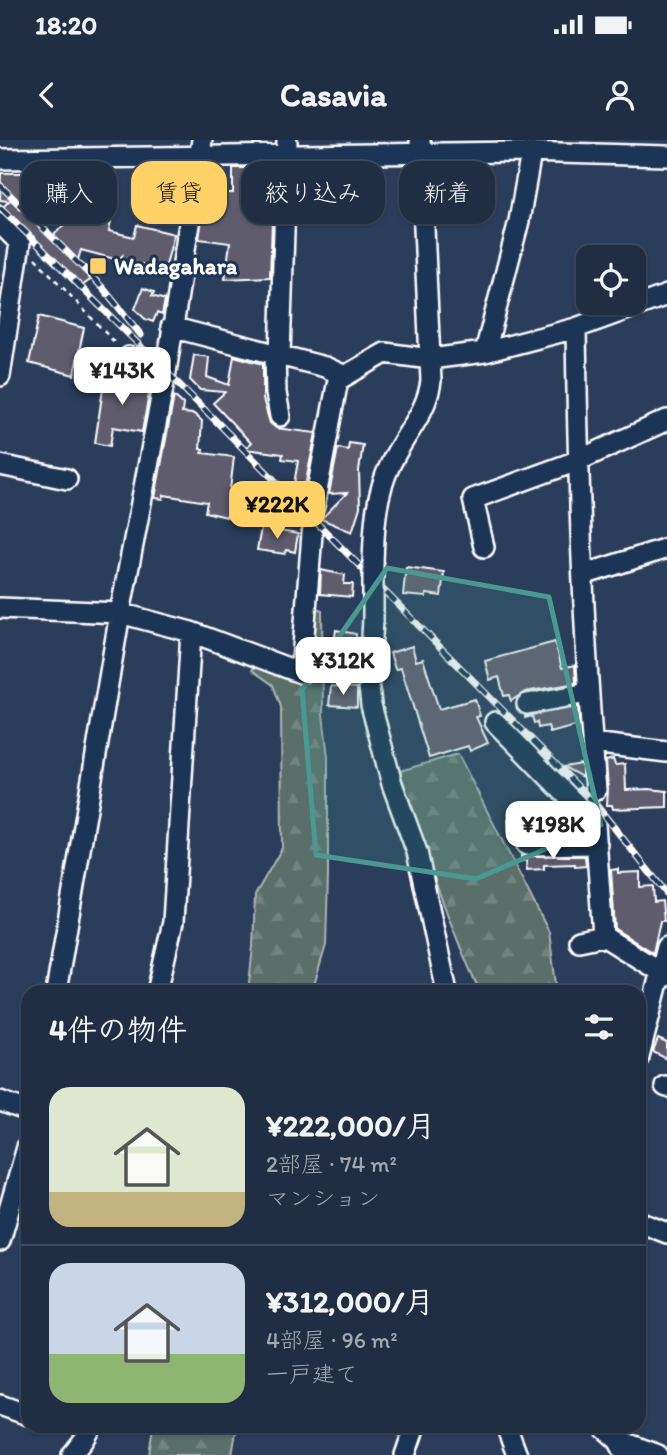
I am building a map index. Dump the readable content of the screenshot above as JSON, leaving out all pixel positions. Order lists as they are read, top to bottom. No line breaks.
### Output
{"places":{"transit":["Wadagahara"]},"page":{"status":"18:20","header":"Casavia","chip":["購入","賃貸","絞り込み","新着"],"price":["¥143K","¥222K","¥312K","¥198K"],"heading":"4件の物件","list":[{"name":"¥222,000/月","note":"2部屋 · 74 m² · マンション"},{"name":"¥312,000/月","note":"4部屋 · 96 m² · 一戸建て"}]}}
